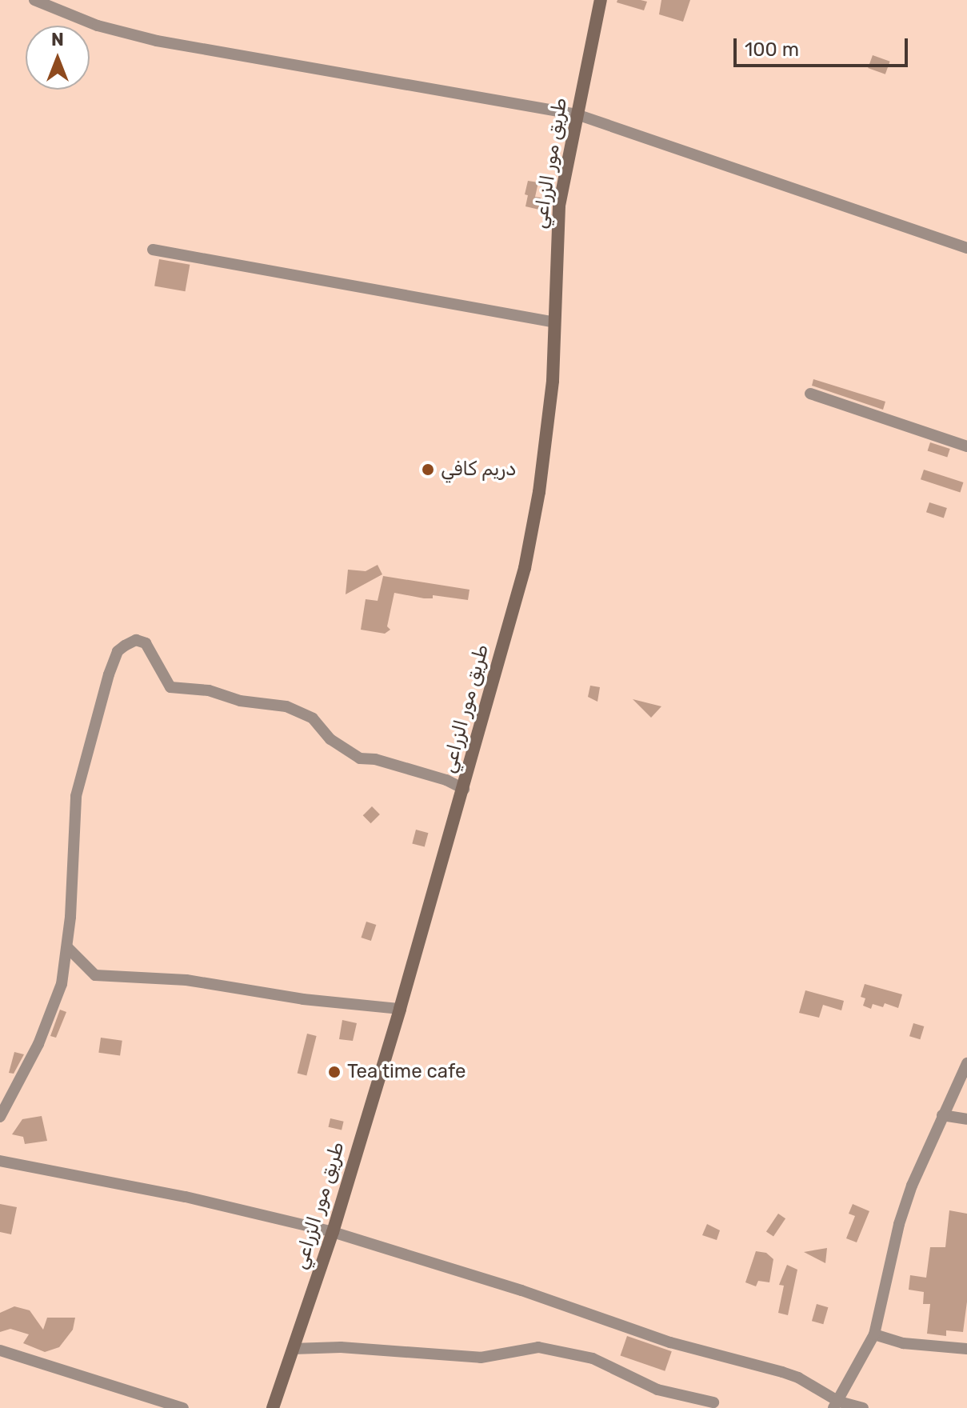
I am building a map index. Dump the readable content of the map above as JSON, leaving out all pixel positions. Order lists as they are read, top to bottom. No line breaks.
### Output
{"streets":{"street":["طريق مور الزراعي"]},"places":["دريم كافي","Tea time cafe"],"scale_bar":"100 m","north":"top"}
